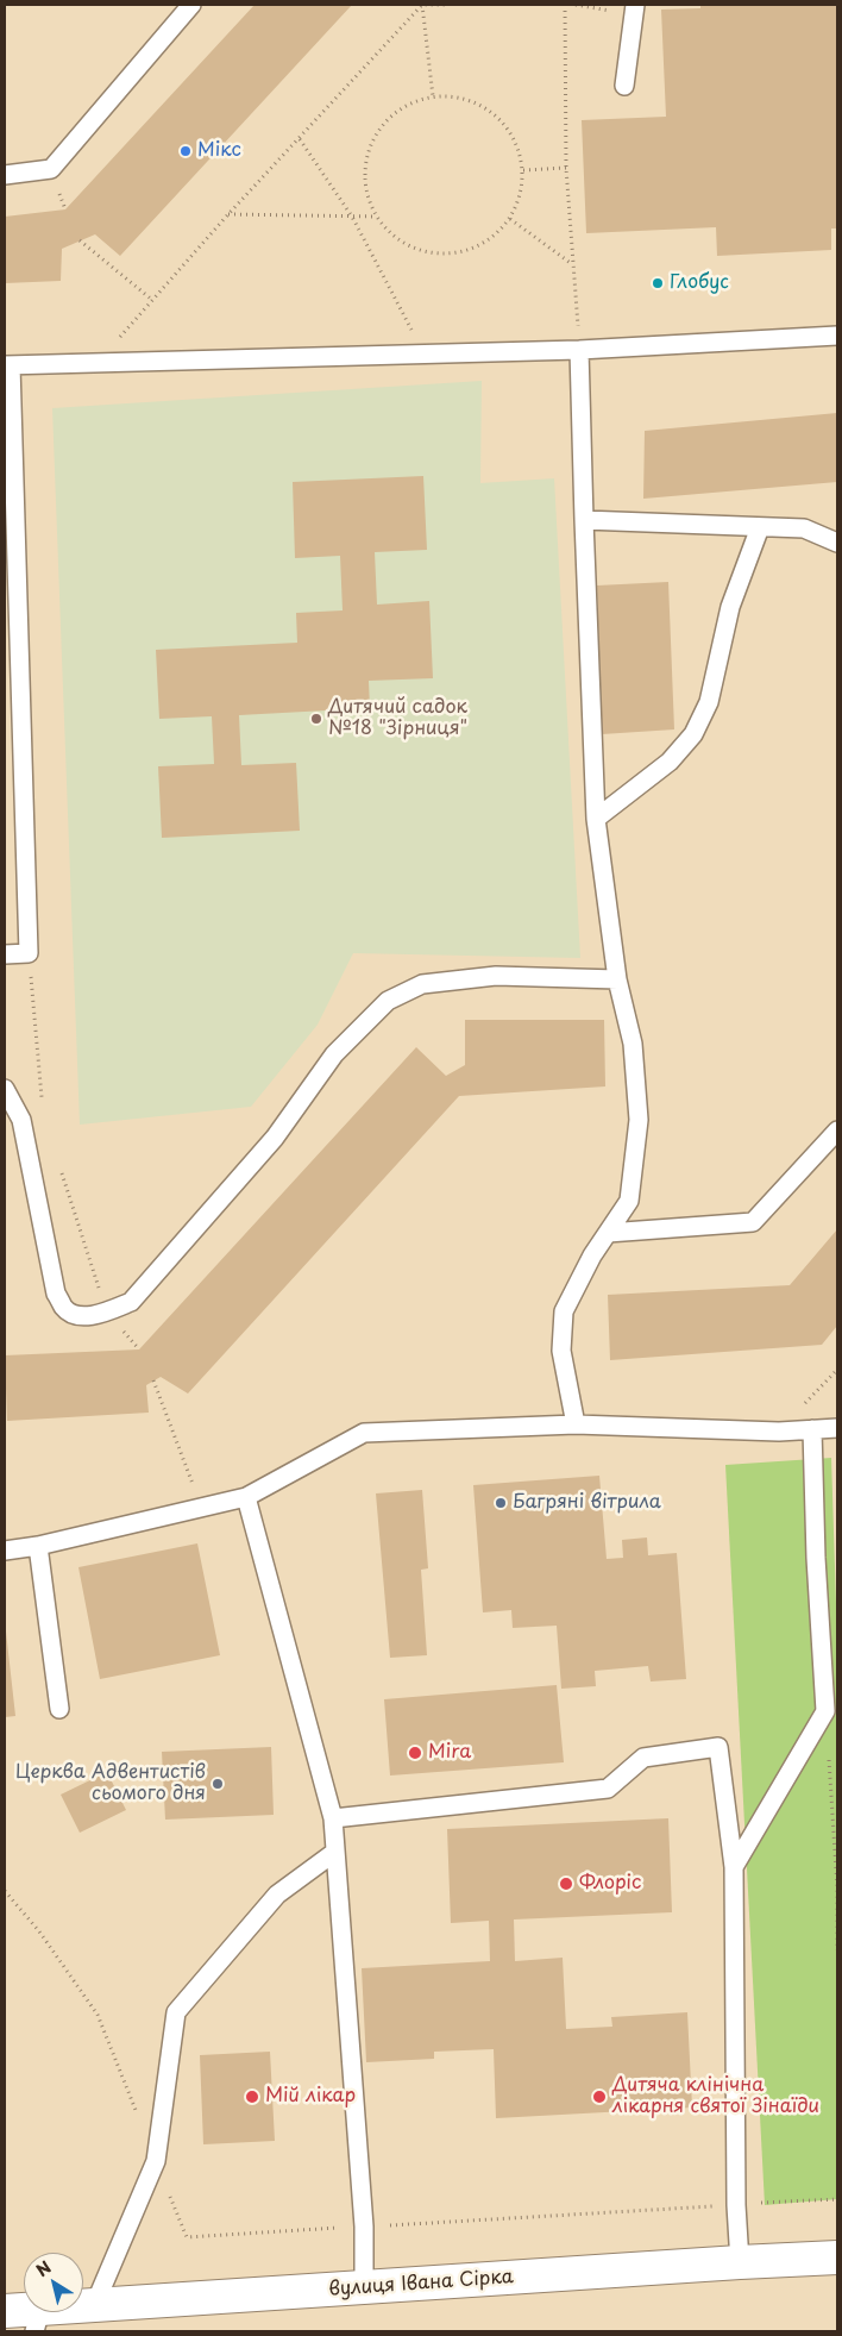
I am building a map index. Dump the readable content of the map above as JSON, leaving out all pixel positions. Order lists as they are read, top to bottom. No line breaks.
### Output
{"streets":{"street":["вулиця Івана Сірка"]},"places":["Мікс","Глобус","Дитячий садок №18 \"Зірниця\"","Багряні вітрила","Mira","Церква Адвентистів сьомого дня","Флоріс","Мій лікар","Дитяча клінічна лікарня святої Зінаїди"],"north":"top left"}
